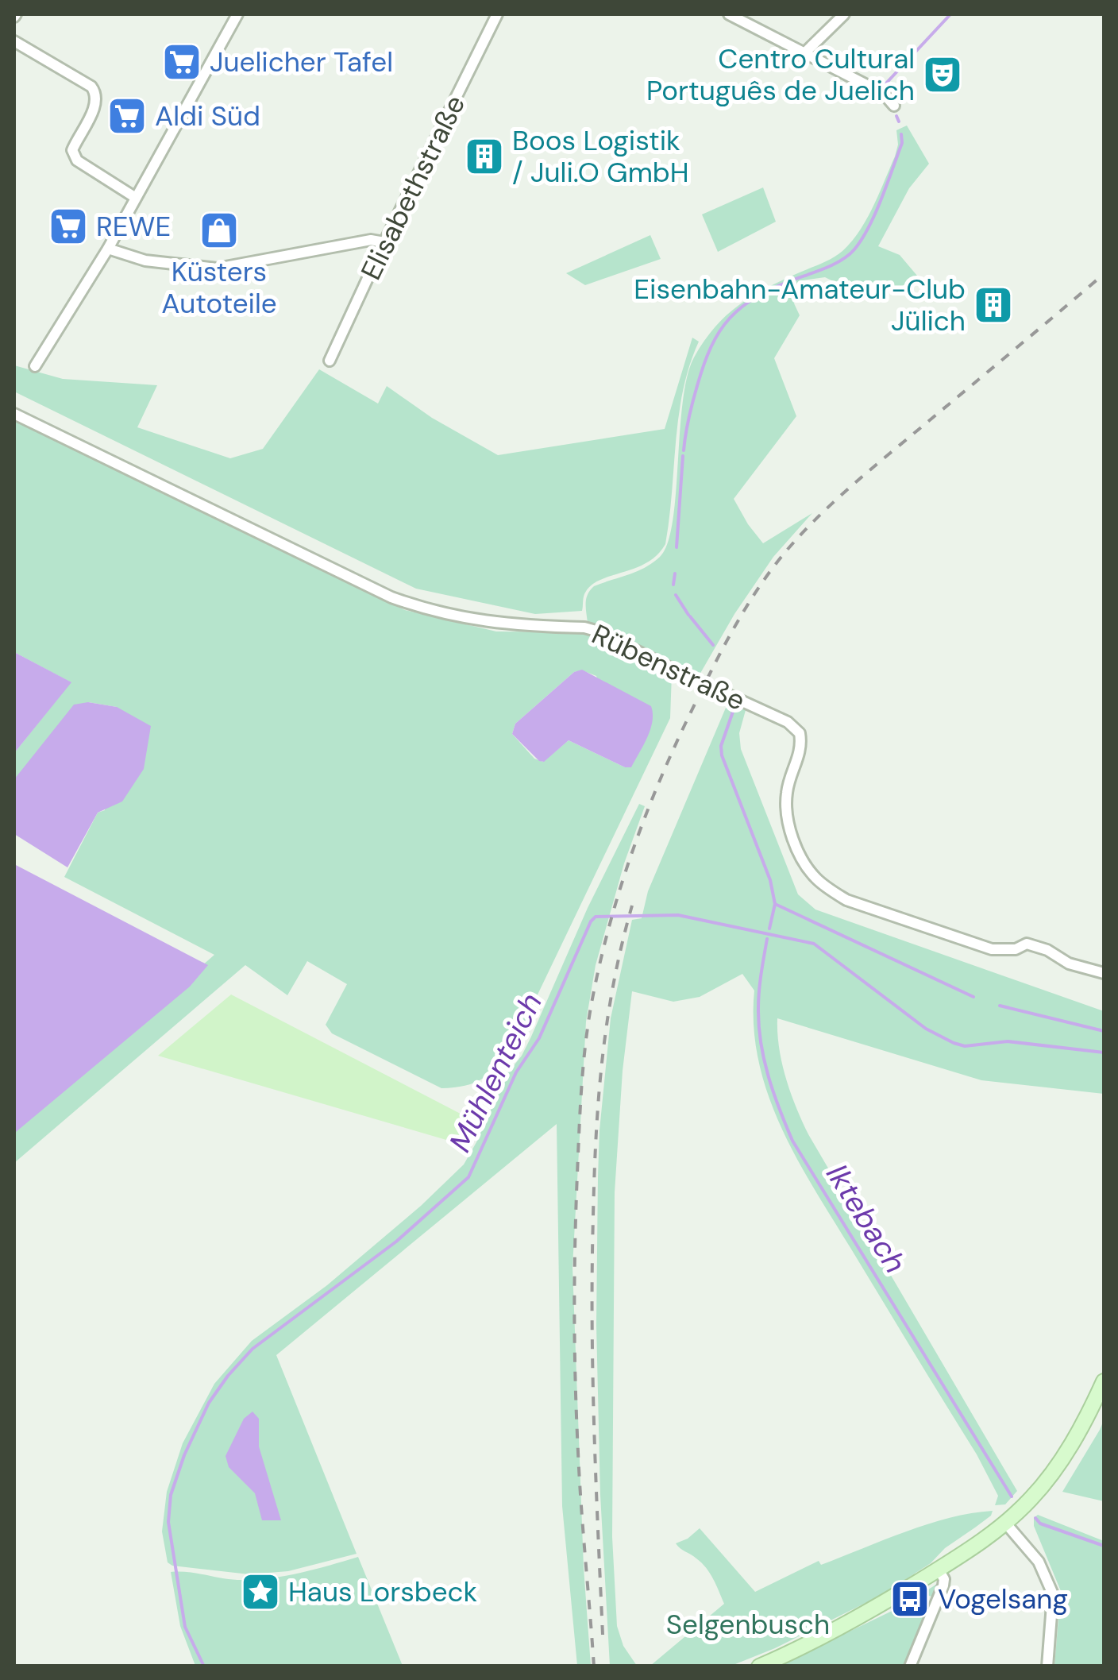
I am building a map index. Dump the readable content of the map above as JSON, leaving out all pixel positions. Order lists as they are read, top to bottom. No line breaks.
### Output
{"streets":{"street":["Elisabethstraße","Rübenstraße"]},"water":["Mühlenteich","Iktebach"],"parks":["Selgenbusch"],"places":{"supermarket":["Juelicher Tafel","Aldi Süd","REWE"],"theatre":["Centro Cultural Português de Juelich"],"building":["Boos Logistik / Juli.O GmbH","Eisenbahn-Amateur-Club Jülich"],"shop":["Küsters Autoteile"],"place":["Haus Lorsbeck"],"bus stop":["Vogelsang"]}}
